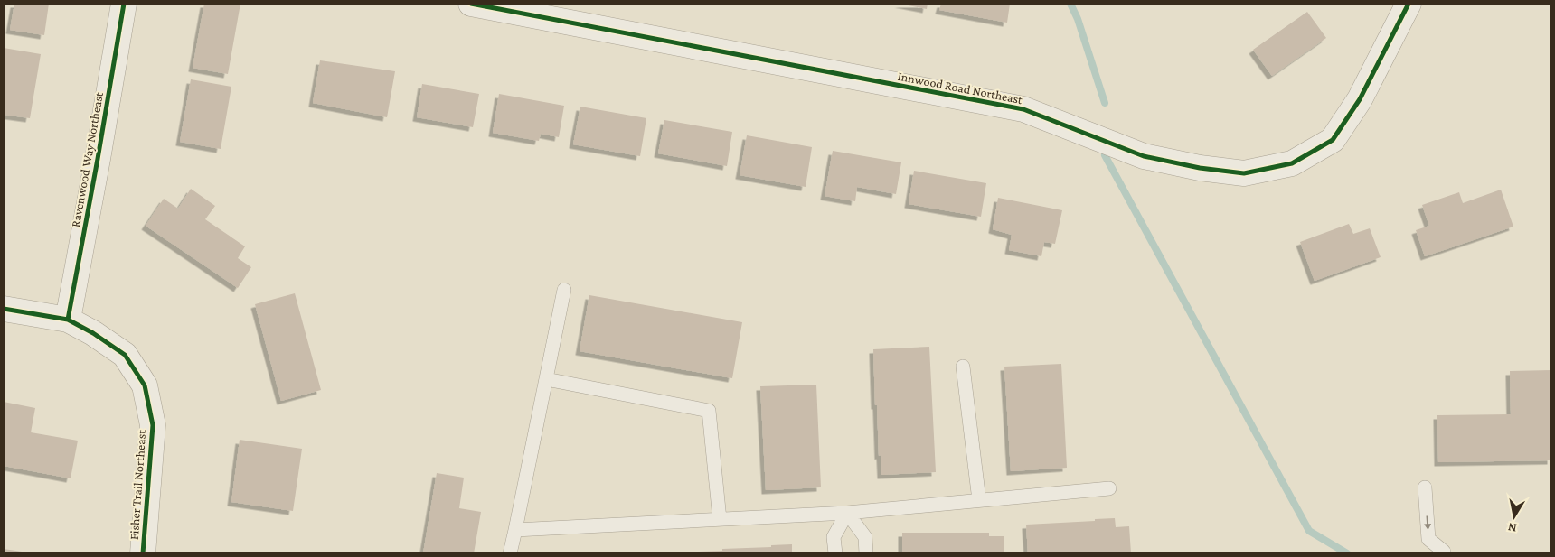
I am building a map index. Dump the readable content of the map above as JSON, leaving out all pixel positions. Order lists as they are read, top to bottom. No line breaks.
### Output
{"streets":{"street":["Innwood Road Northeast","Ravenwood Way Northeast","Fisher Trail Northeast"]},"crossings":[["Ravenwood Way Northeast","Fisher Trail Northeast"]],"north":"bottom"}
